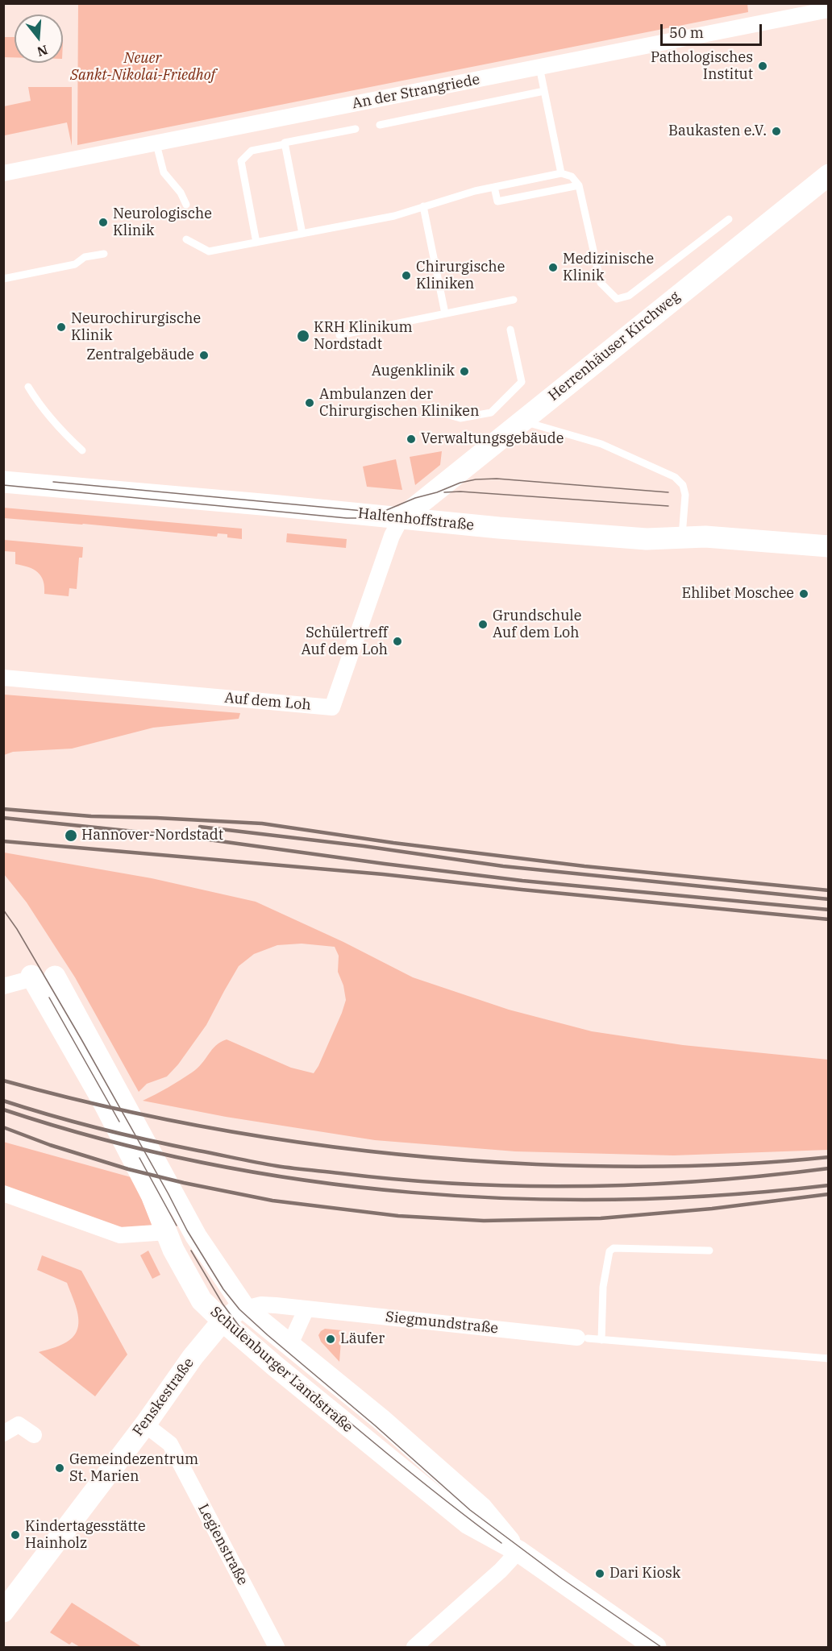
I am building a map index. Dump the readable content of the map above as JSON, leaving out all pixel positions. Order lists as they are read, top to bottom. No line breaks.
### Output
{"streets":{"street":["An der Strangriede","Herrenhäuser Kirchweg","Haltenhoffstraße","Auf dem Loh","Siegmundstraße","Schulenburger Landstraße","Fenskestraße","Legienstraße"]},"crossings":[["Herrenhäuser Kirchweg","Haltenhoffstraße"],["Herrenhäuser Kirchweg","Auf dem Loh"],["Haltenhoffstraße","Auf dem Loh"],["Siegmundstraße","Schulenburger Landstraße"],["Siegmundstraße","Fenskestraße"],["Schulenburger Landstraße","Fenskestraße"],["Fenskestraße","Legienstraße"]],"parks":["Neuer Sankt-Nikolai-Friedhof"],"places":["Pathologisches Institut","Baukasten e.V.","Neurologische Klinik","Medizinische Klinik","Chirurgische Kliniken","Neurochirurgische Klinik","KRH Klinikum Nordstadt","Zentralgebäude","Augenklinik","Ambulanzen der Chirurgischen Kliniken","Verwaltungsgebäude","Ehlibet Moschee","Grundschule Auf dem Loh","Schülertreff Auf dem Loh","Hannover-Nordstadt","Läufer","Gemeindezentrum St. Marien","Kindertagesstätte Hainholz","Dari Kiosk"],"scale_bar":"50 m","north":"bottom"}
